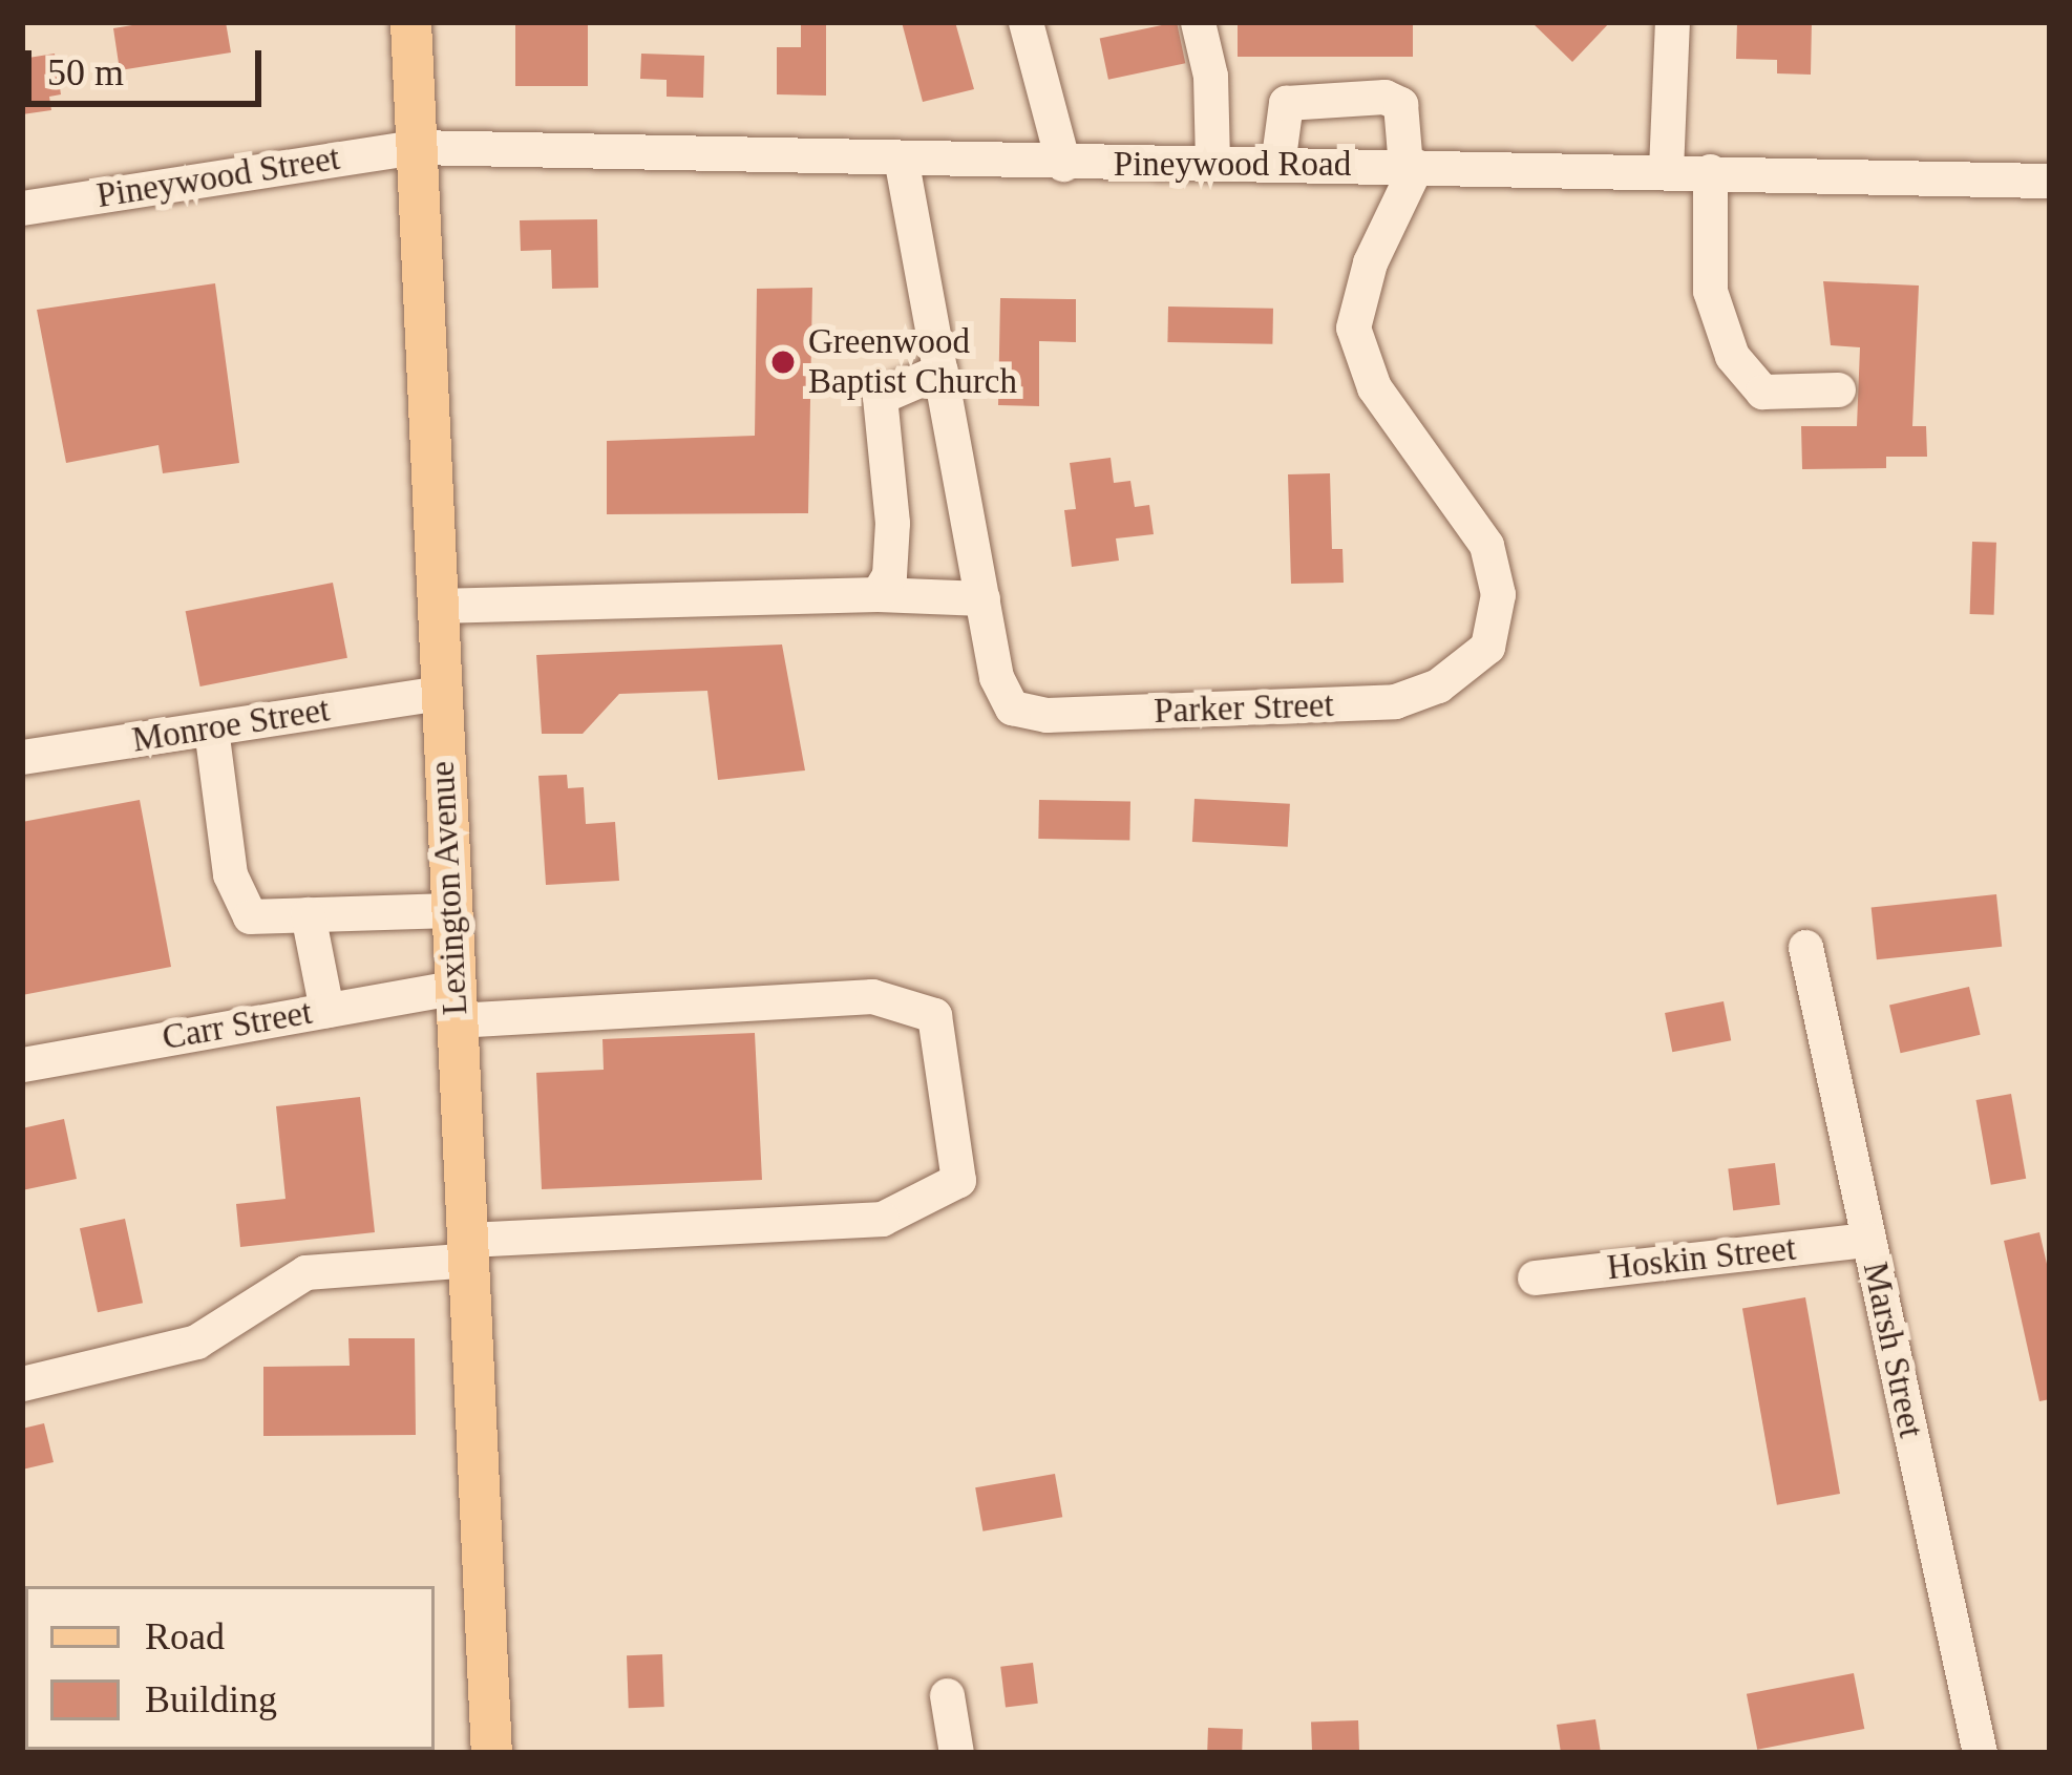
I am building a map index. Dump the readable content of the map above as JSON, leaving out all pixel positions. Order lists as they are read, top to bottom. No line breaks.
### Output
{"streets":{"main road":["Lexington Avenue"],"street":["Pineywood Road","Pineywood Street","Parker Street","Monroe Street","Carr Street","Hoskin Street","Marsh Street"]},"crossings":[["Pineywood Road","Pineywood Street"],["Pineywood Road","Parker Street"],["Pineywood Road","Lexington Avenue"],["Pineywood Street","Lexington Avenue"],["Monroe Street","Lexington Avenue"],["Lexington Avenue","Carr Street"],["Hoskin Street","Marsh Street"]],"places":["Greenwood Baptist Church"],"legend":["Road","Building"],"scale_bar":"50 m"}
